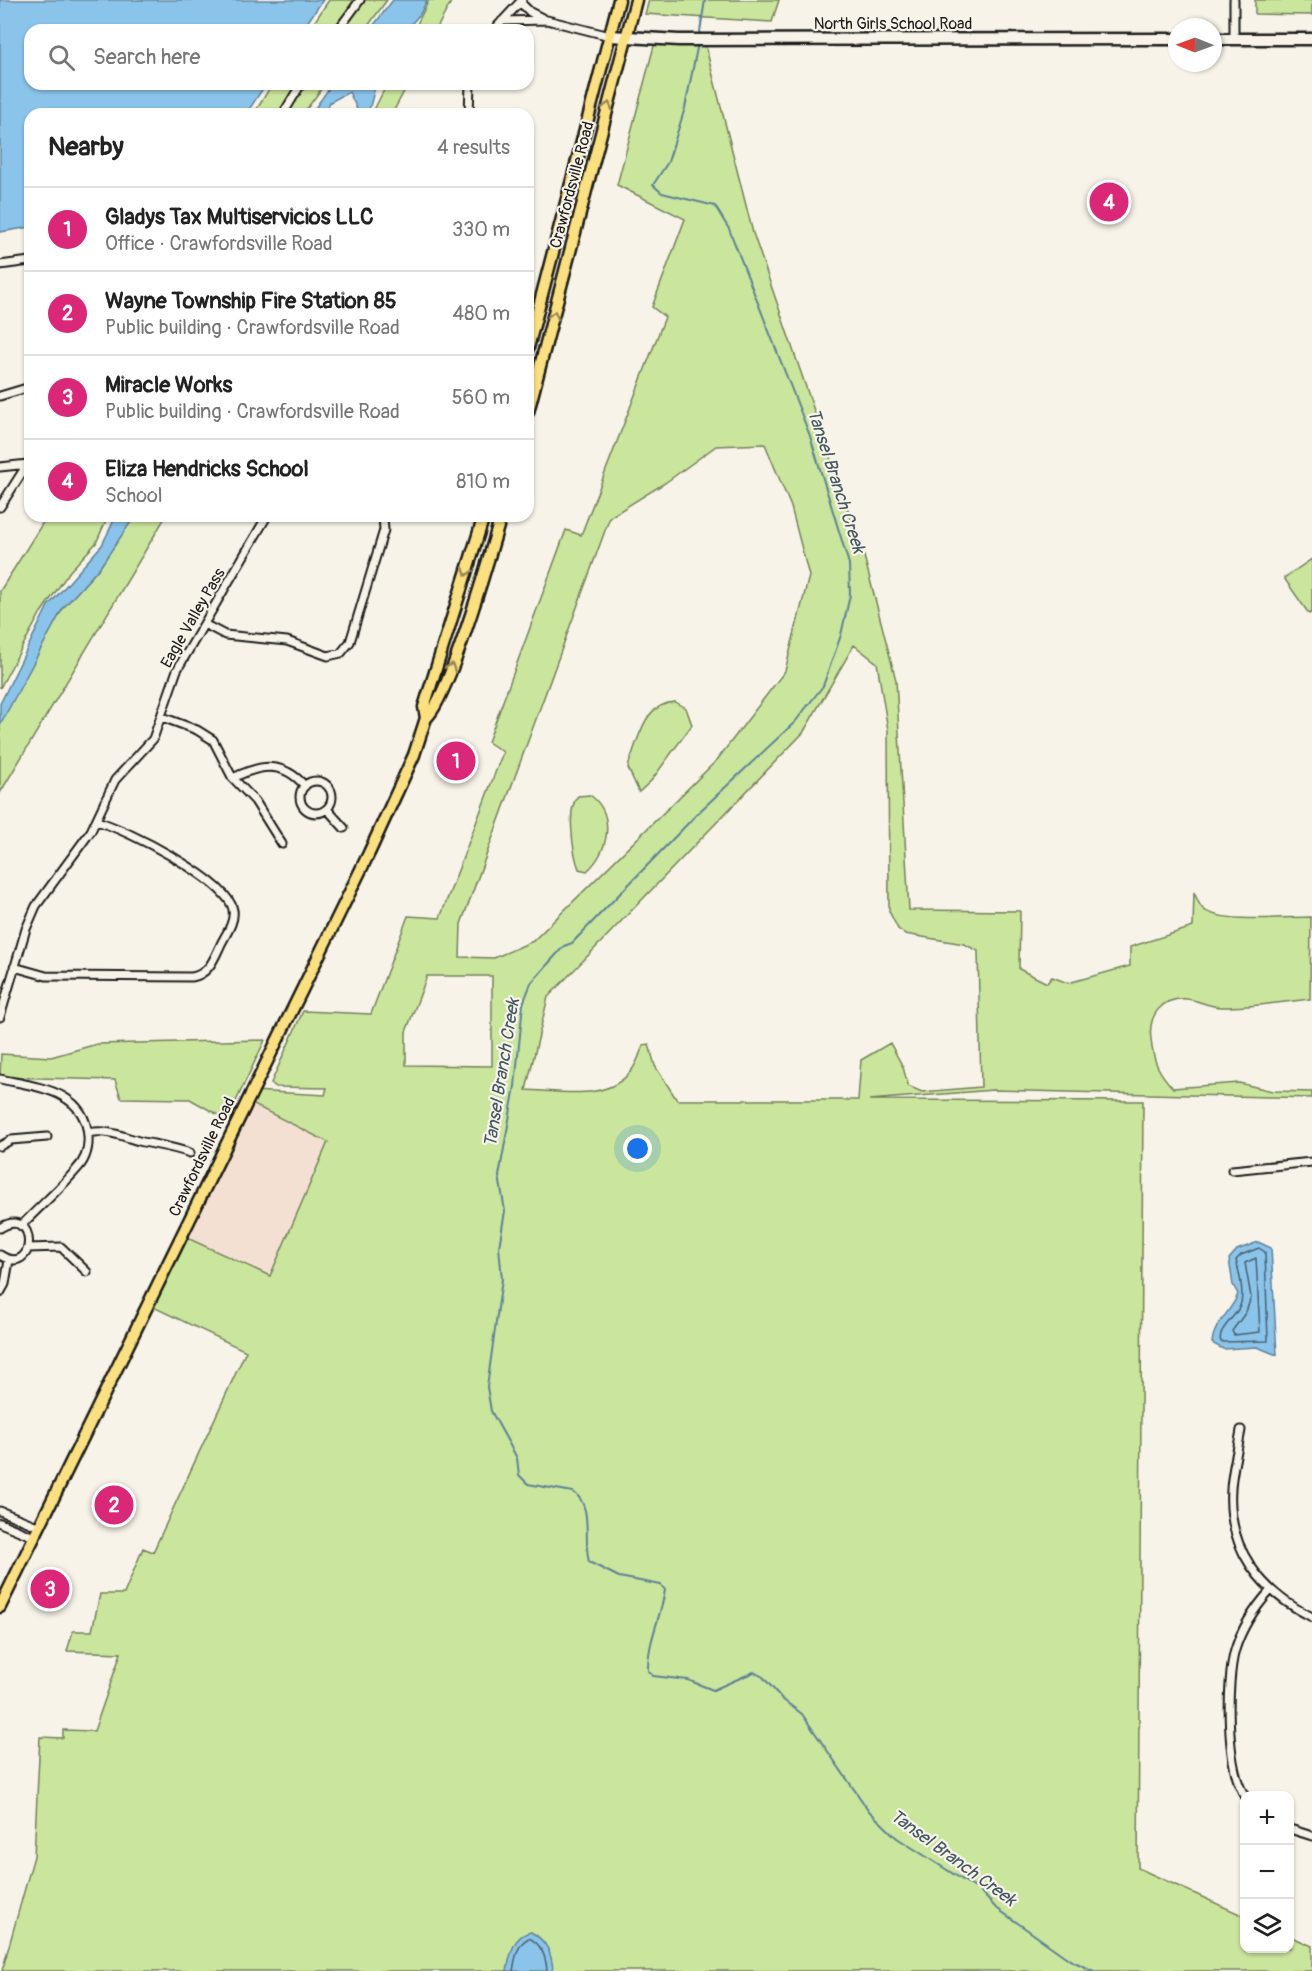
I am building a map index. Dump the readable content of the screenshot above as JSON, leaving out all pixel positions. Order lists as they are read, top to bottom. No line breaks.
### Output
{"streets":{"main road":["North Girls School Road","Crawfordsville Road"],"street":["Eagle Valley Pass"]},"crossings":[["North Girls School Road","Crawfordsville Road"]],"water":["Tansel Branch Creek"],"north":"left","page":{"search":"Search here","heading":["Nearby","4 results"],"pins":["4","1","2","3"],"list":[{"mark":"1","name":"Gladys Tax Multiservicios LLC","note":"Office · Crawfordsville Road","value":"330 m"},{"mark":"2","name":"Wayne Township Fire Station 85","note":"Public building · Crawfordsville Road","value":"480 m"},{"mark":"3","name":"Miracle Works","note":"Public building · Crawfordsville Road","value":"560 m"},{"mark":"4","name":"Eliza Hendricks School","note":"School","value":"810 m"}],"map_buttons":["+","−"]}}
